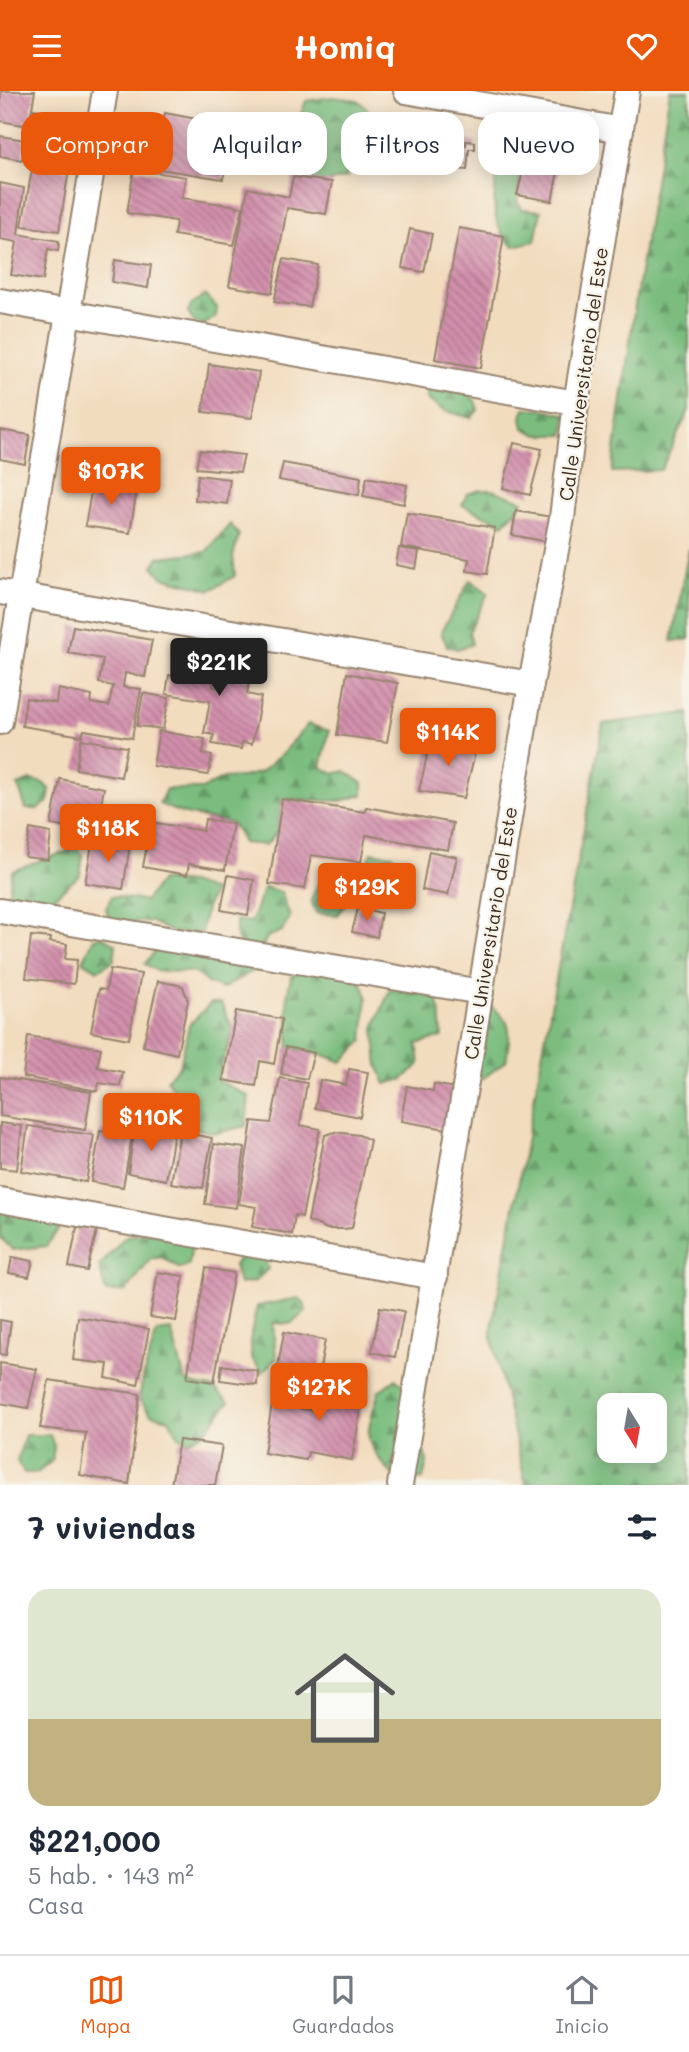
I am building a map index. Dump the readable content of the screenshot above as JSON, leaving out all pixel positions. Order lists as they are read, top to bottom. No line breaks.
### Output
{"streets":{"street":["Calle Universitario del Este"]},"north":"bottom","page":{"header":"Homiq","chip":["Comprar","Alquilar","Filtros","Nuevo"],"price":["$107K","$221K","$114K","$118K","$129K","$110K","$127K"],"heading":"7 viviendas","list":[{"name":"$221,000","note":"5 hab. · 143 m² · Casa"}],"tabs":["Mapa","Guardados","Inicio"]}}
